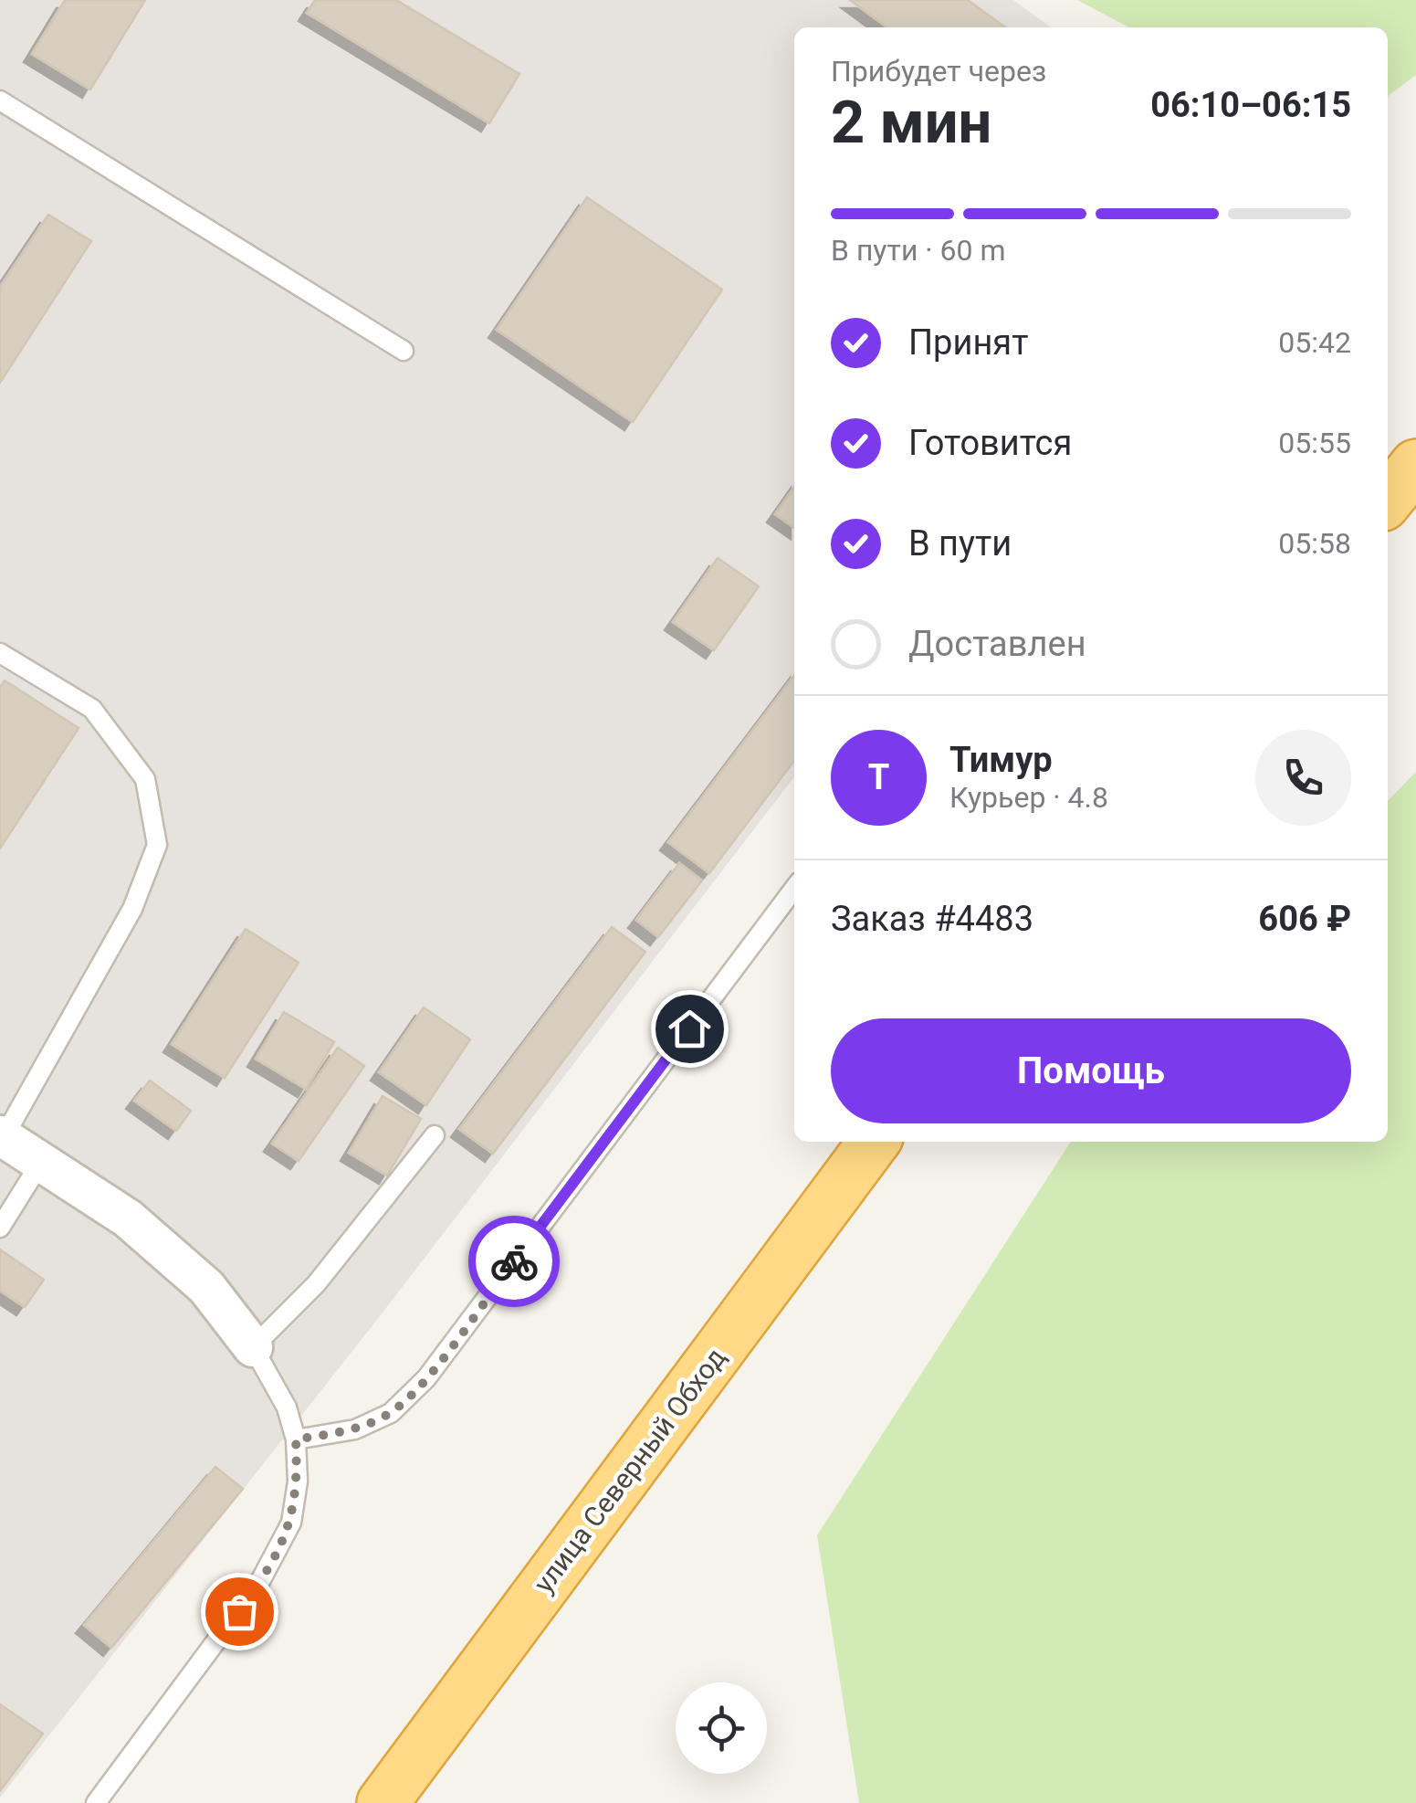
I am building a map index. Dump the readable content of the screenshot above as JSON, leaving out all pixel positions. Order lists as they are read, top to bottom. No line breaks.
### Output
{"streets":{"highway":["улица Северный Обход"]},"page":{"heading":["2 мин","Прибудет через","06:10–06:15"],"panel":["Тимур","Курьер · 4.8","Заказ #4483","606 ₽"],"bar":"В пути · 60 m","list":[["Принят","05:42"],["Готовится","05:55"],["В пути","05:58"],"Доставлен"],"round":"Т","buttons":"Помощь"}}
